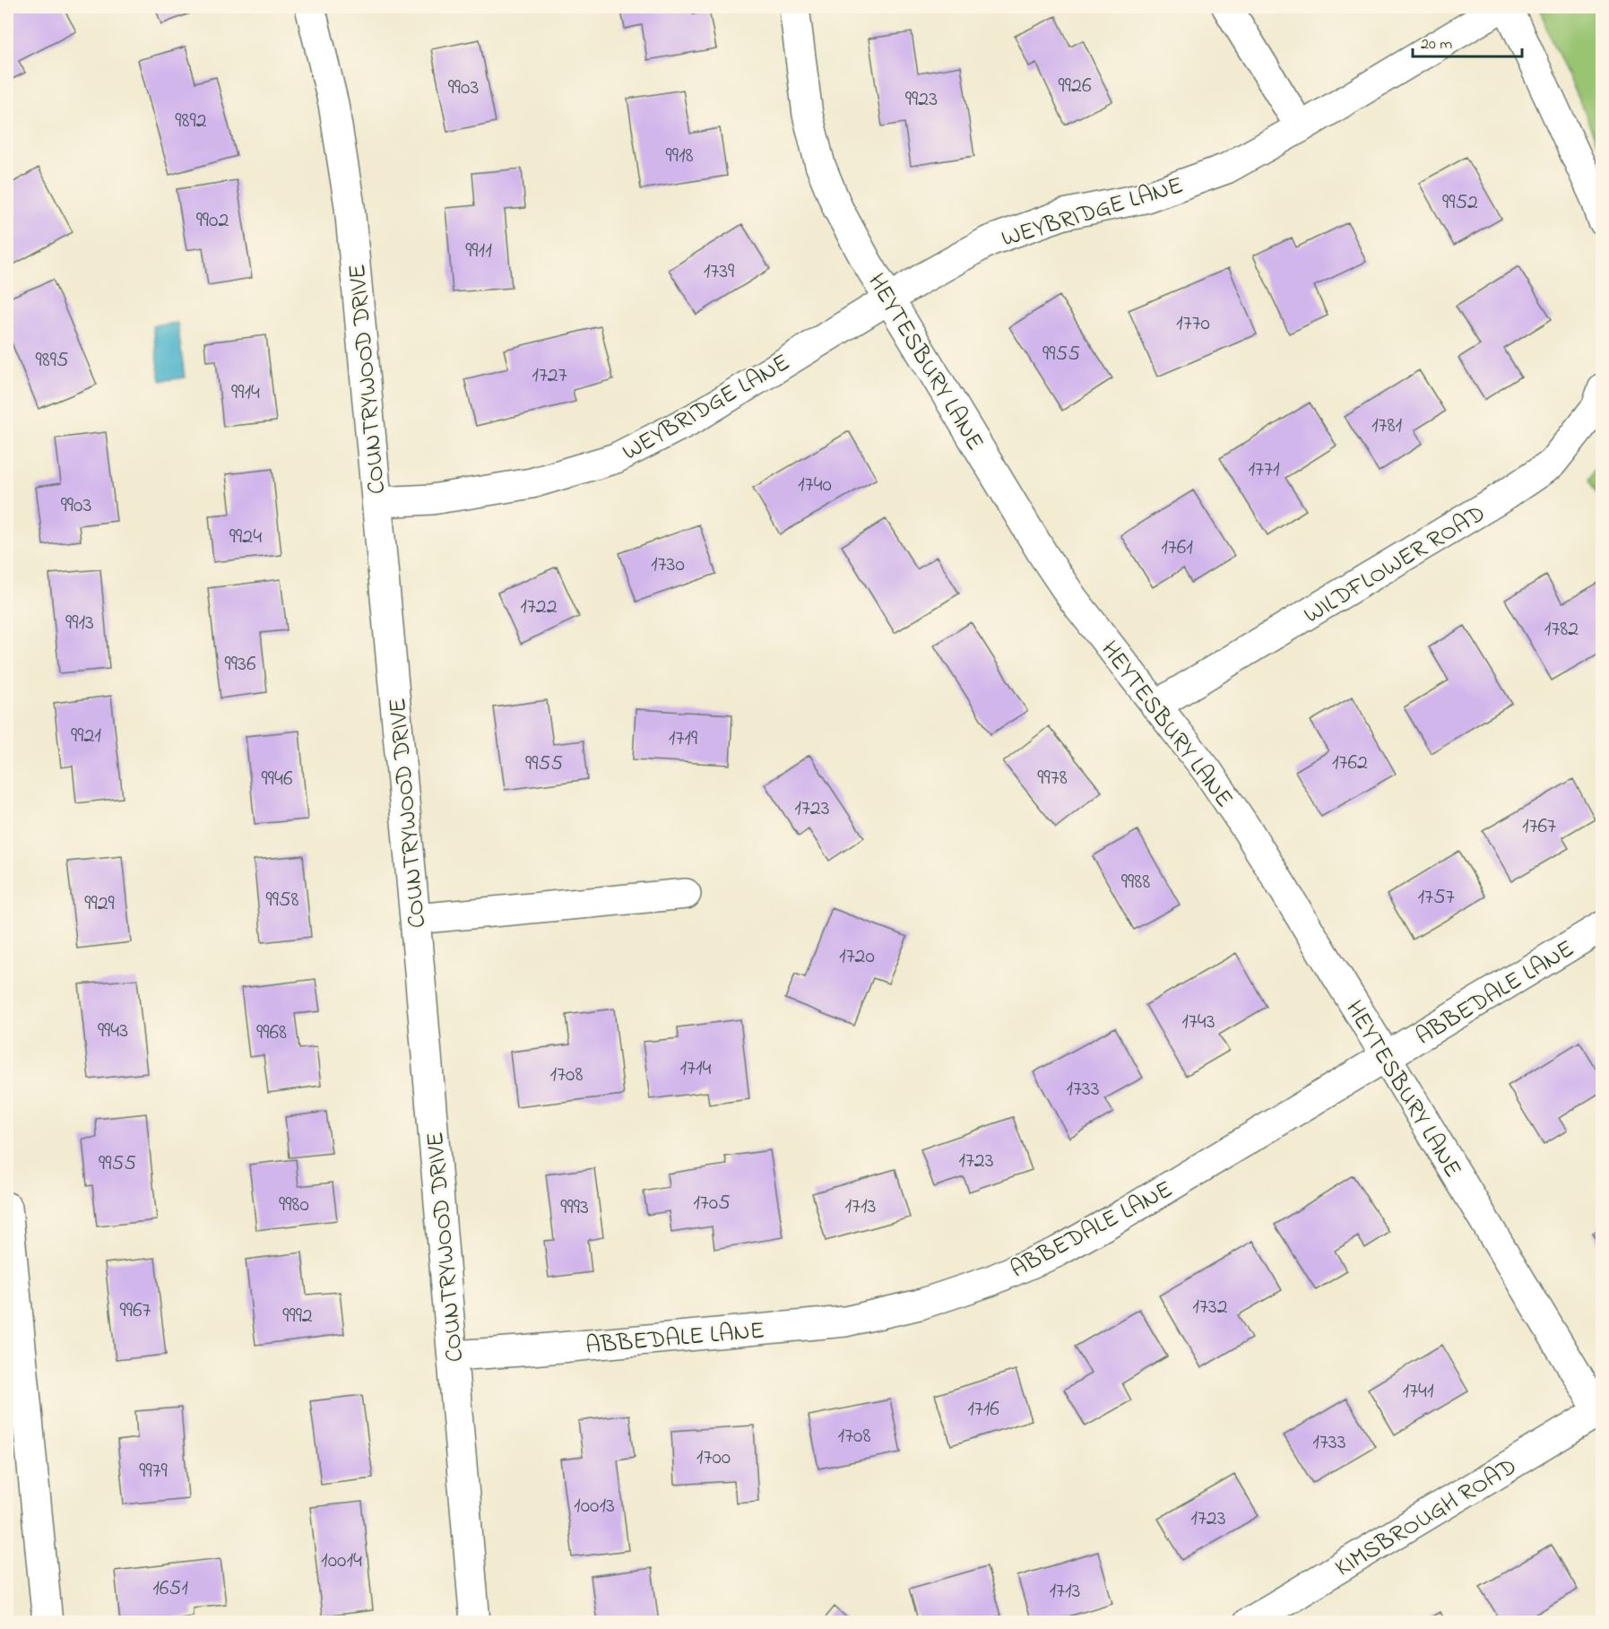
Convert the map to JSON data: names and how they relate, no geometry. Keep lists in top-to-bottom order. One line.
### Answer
{"streets":{"street":["WEYBRIDGE LANE","HEYTESBURY LANE","COUNTRYWOOD DRIVE","WILDFLOWER ROAD","ABBEDALE LANE","KIMSBROUGH ROAD"]},"crossings":[["WEYBRIDGE LANE","HEYTESBURY LANE"],["WEYBRIDGE LANE","COUNTRYWOOD DRIVE"],["HEYTESBURY LANE","WILDFLOWER ROAD"],["HEYTESBURY LANE","ABBEDALE LANE"],["HEYTESBURY LANE","KIMSBROUGH ROAD"],["COUNTRYWOOD DRIVE","ABBEDALE LANE"]],"house_numbers":["9926","9903","9923","9892","9918","9952","9902","9911","1739","1770","9955","9895","1727","9914","1781","1771","1740","9903","9924","1761","1730","1722","9913","1782","9936","9921","1719","1762","9955","9978","9946","1723","1767","9988","1757","9958","9929","1720","1743","9943","9968","1714","1708","1733","1723","9955","1705","9980","1713","9993","1732","9967","9992","1741","1716","1708","1733","1700","9979","10013","1723","10014","1651","1713"],"scale_bar":"20 m"}
